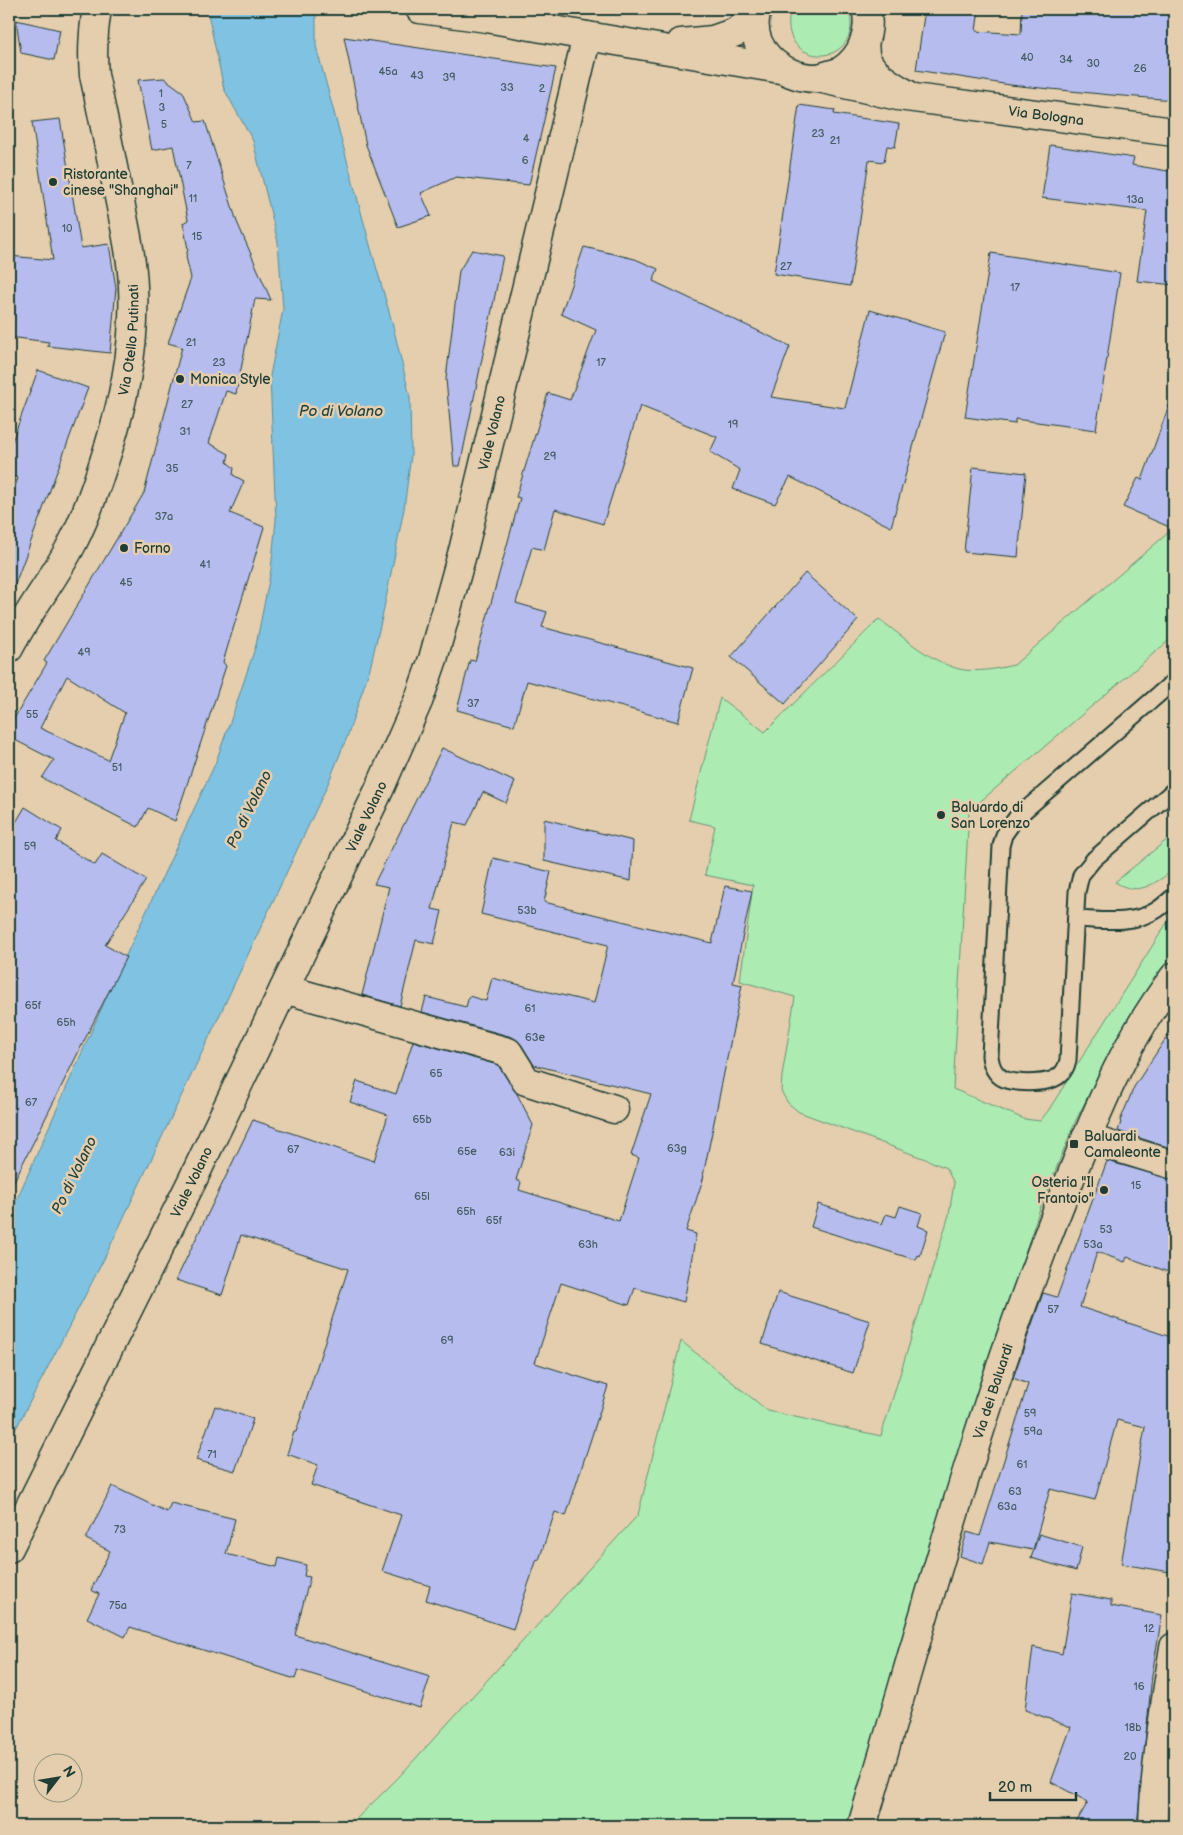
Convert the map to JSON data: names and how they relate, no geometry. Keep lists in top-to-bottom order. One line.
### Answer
{"streets":{"street":["Via Bologna","Via Otello Putinati","Viale Volano","Via dei Baluardi"]},"crossings":[["Via Bologna","Viale Volano"]],"water":["Po di Volano"],"places":{"other":["Ristorante cinese \"Shanghai\"","Monica Style","Forno","Baluardo di San Lorenzo","Osteria \"Il Frantoio\""],"transit":["Baluardi Camaleonte"]},"house_numbers":["40","34","30","26","45a","43","39","33","2","1","3","5","23","4","21","6","7","11","13a","10","15","27","17","21","23","17","27","19","31","29","35","37a","41","45","49","37","55","51","59","53b","65f","61","65h","63e","65","67","65b","63g","67","65e","63i","15","65l","65h","65f","53","63h","53a","57","69","59","59a","71","61","63","63a","73","75a","12","16","18b","20"],"scale_bar":"20 m","north":"top right"}
